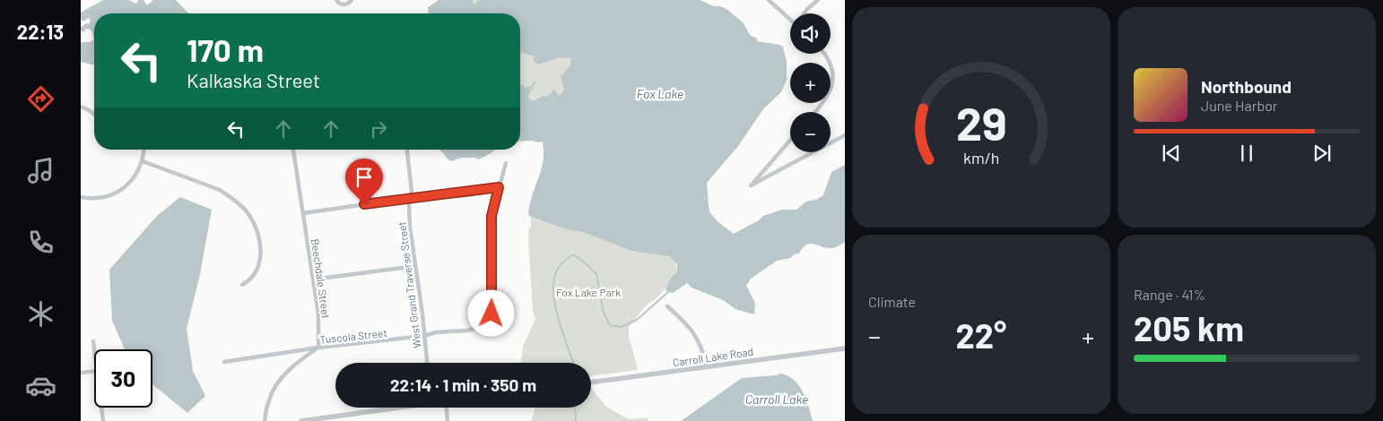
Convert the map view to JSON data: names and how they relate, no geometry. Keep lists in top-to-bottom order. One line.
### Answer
{"streets":{"street":["Beechdale Street","West Grand Traverse Street","Tuscola Street","Carroll Lake Road"]},"crossings":[["Beechdale Street","Tuscola Street"],["West Grand Traverse Street","Tuscola Street"]],"water":["Fox Lake","Carroll Lake"],"parks":["Fox Lake Park"],"page":{"tabs":"22:13","map_buttons":["+","−"],"turn":["170 m","Kalkaska Street"],"song":["Northbound","June Harbor"],"tile":["Climate",["Range · 41%","205 km"]],"heat":["−","22°","+"],"limit":"30","trip":"22:14 · 1 min · 350 m","gauge":["29","km/h"]}}
